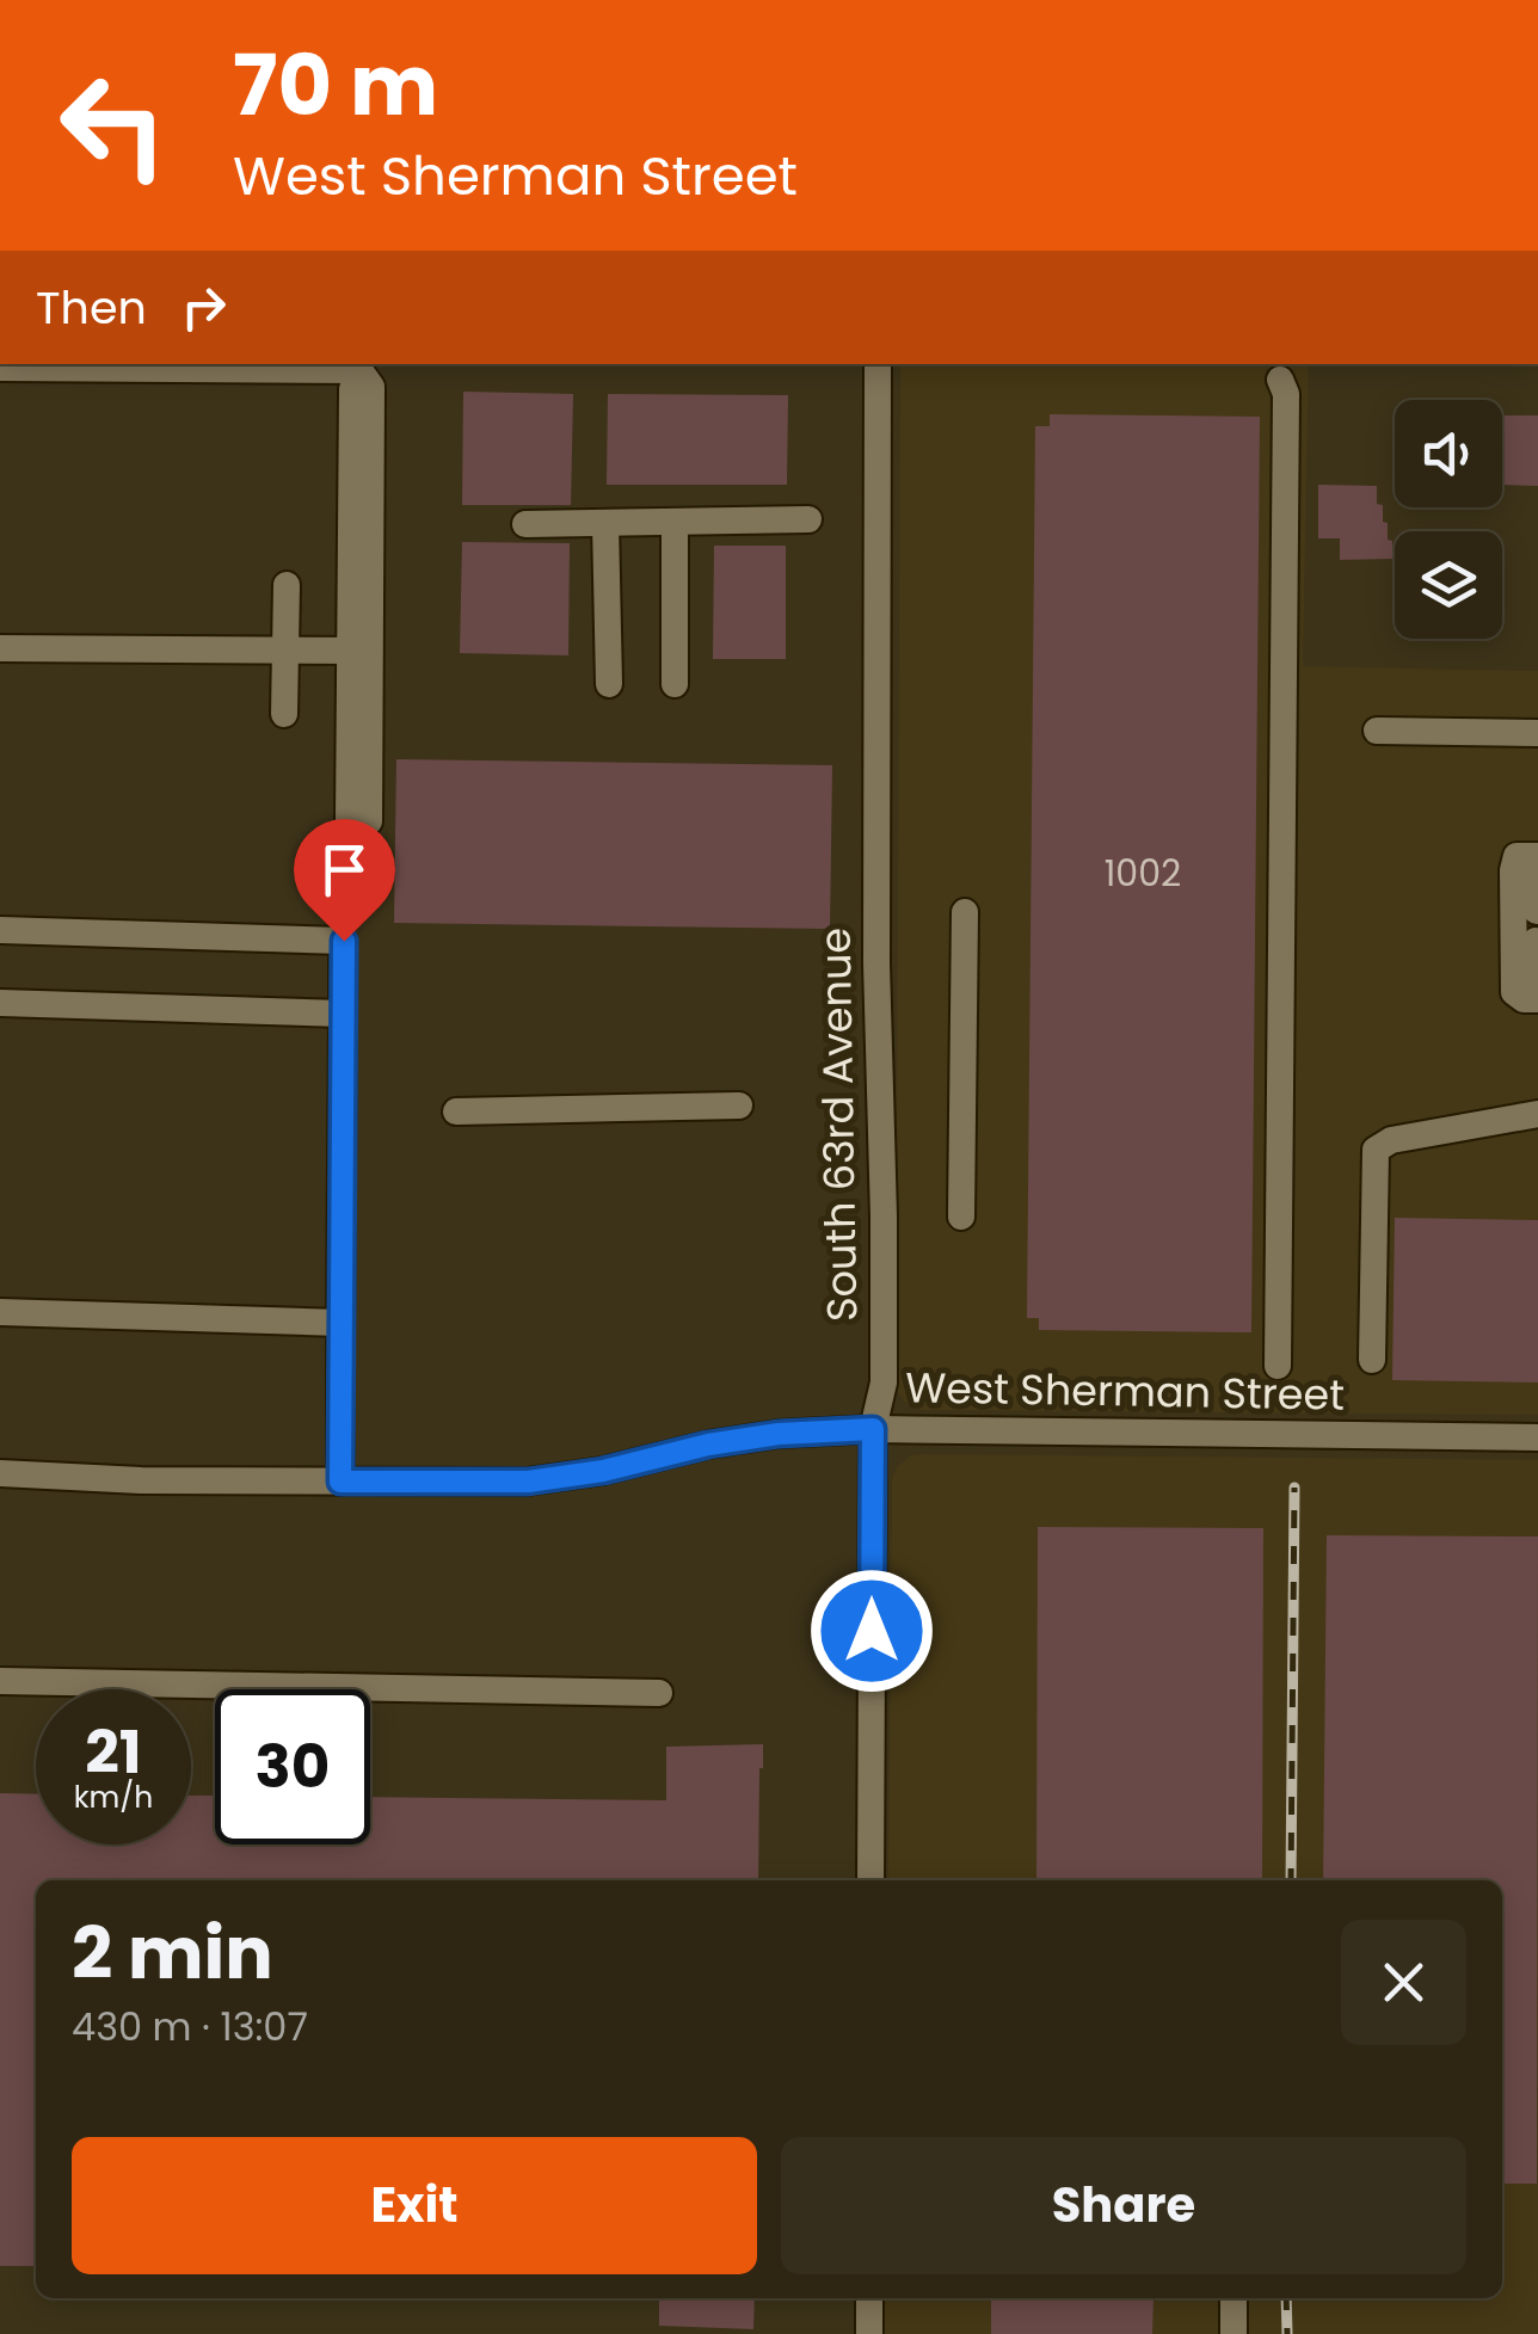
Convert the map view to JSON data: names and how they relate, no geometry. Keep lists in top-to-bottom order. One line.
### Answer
{"streets":{"street":["South 63rd Avenue","West Sherman Street"]},"crossings":[["South 63rd Avenue","West Sherman Street"]],"house_numbers":["1002"],"page":{"turn":["70 m","West Sherman Street"],"then":"Then","speed":"21 km/h","limit":"30","heading":["2 min","430 m · 13:07"],"buttons":["Exit","Share"]}}
